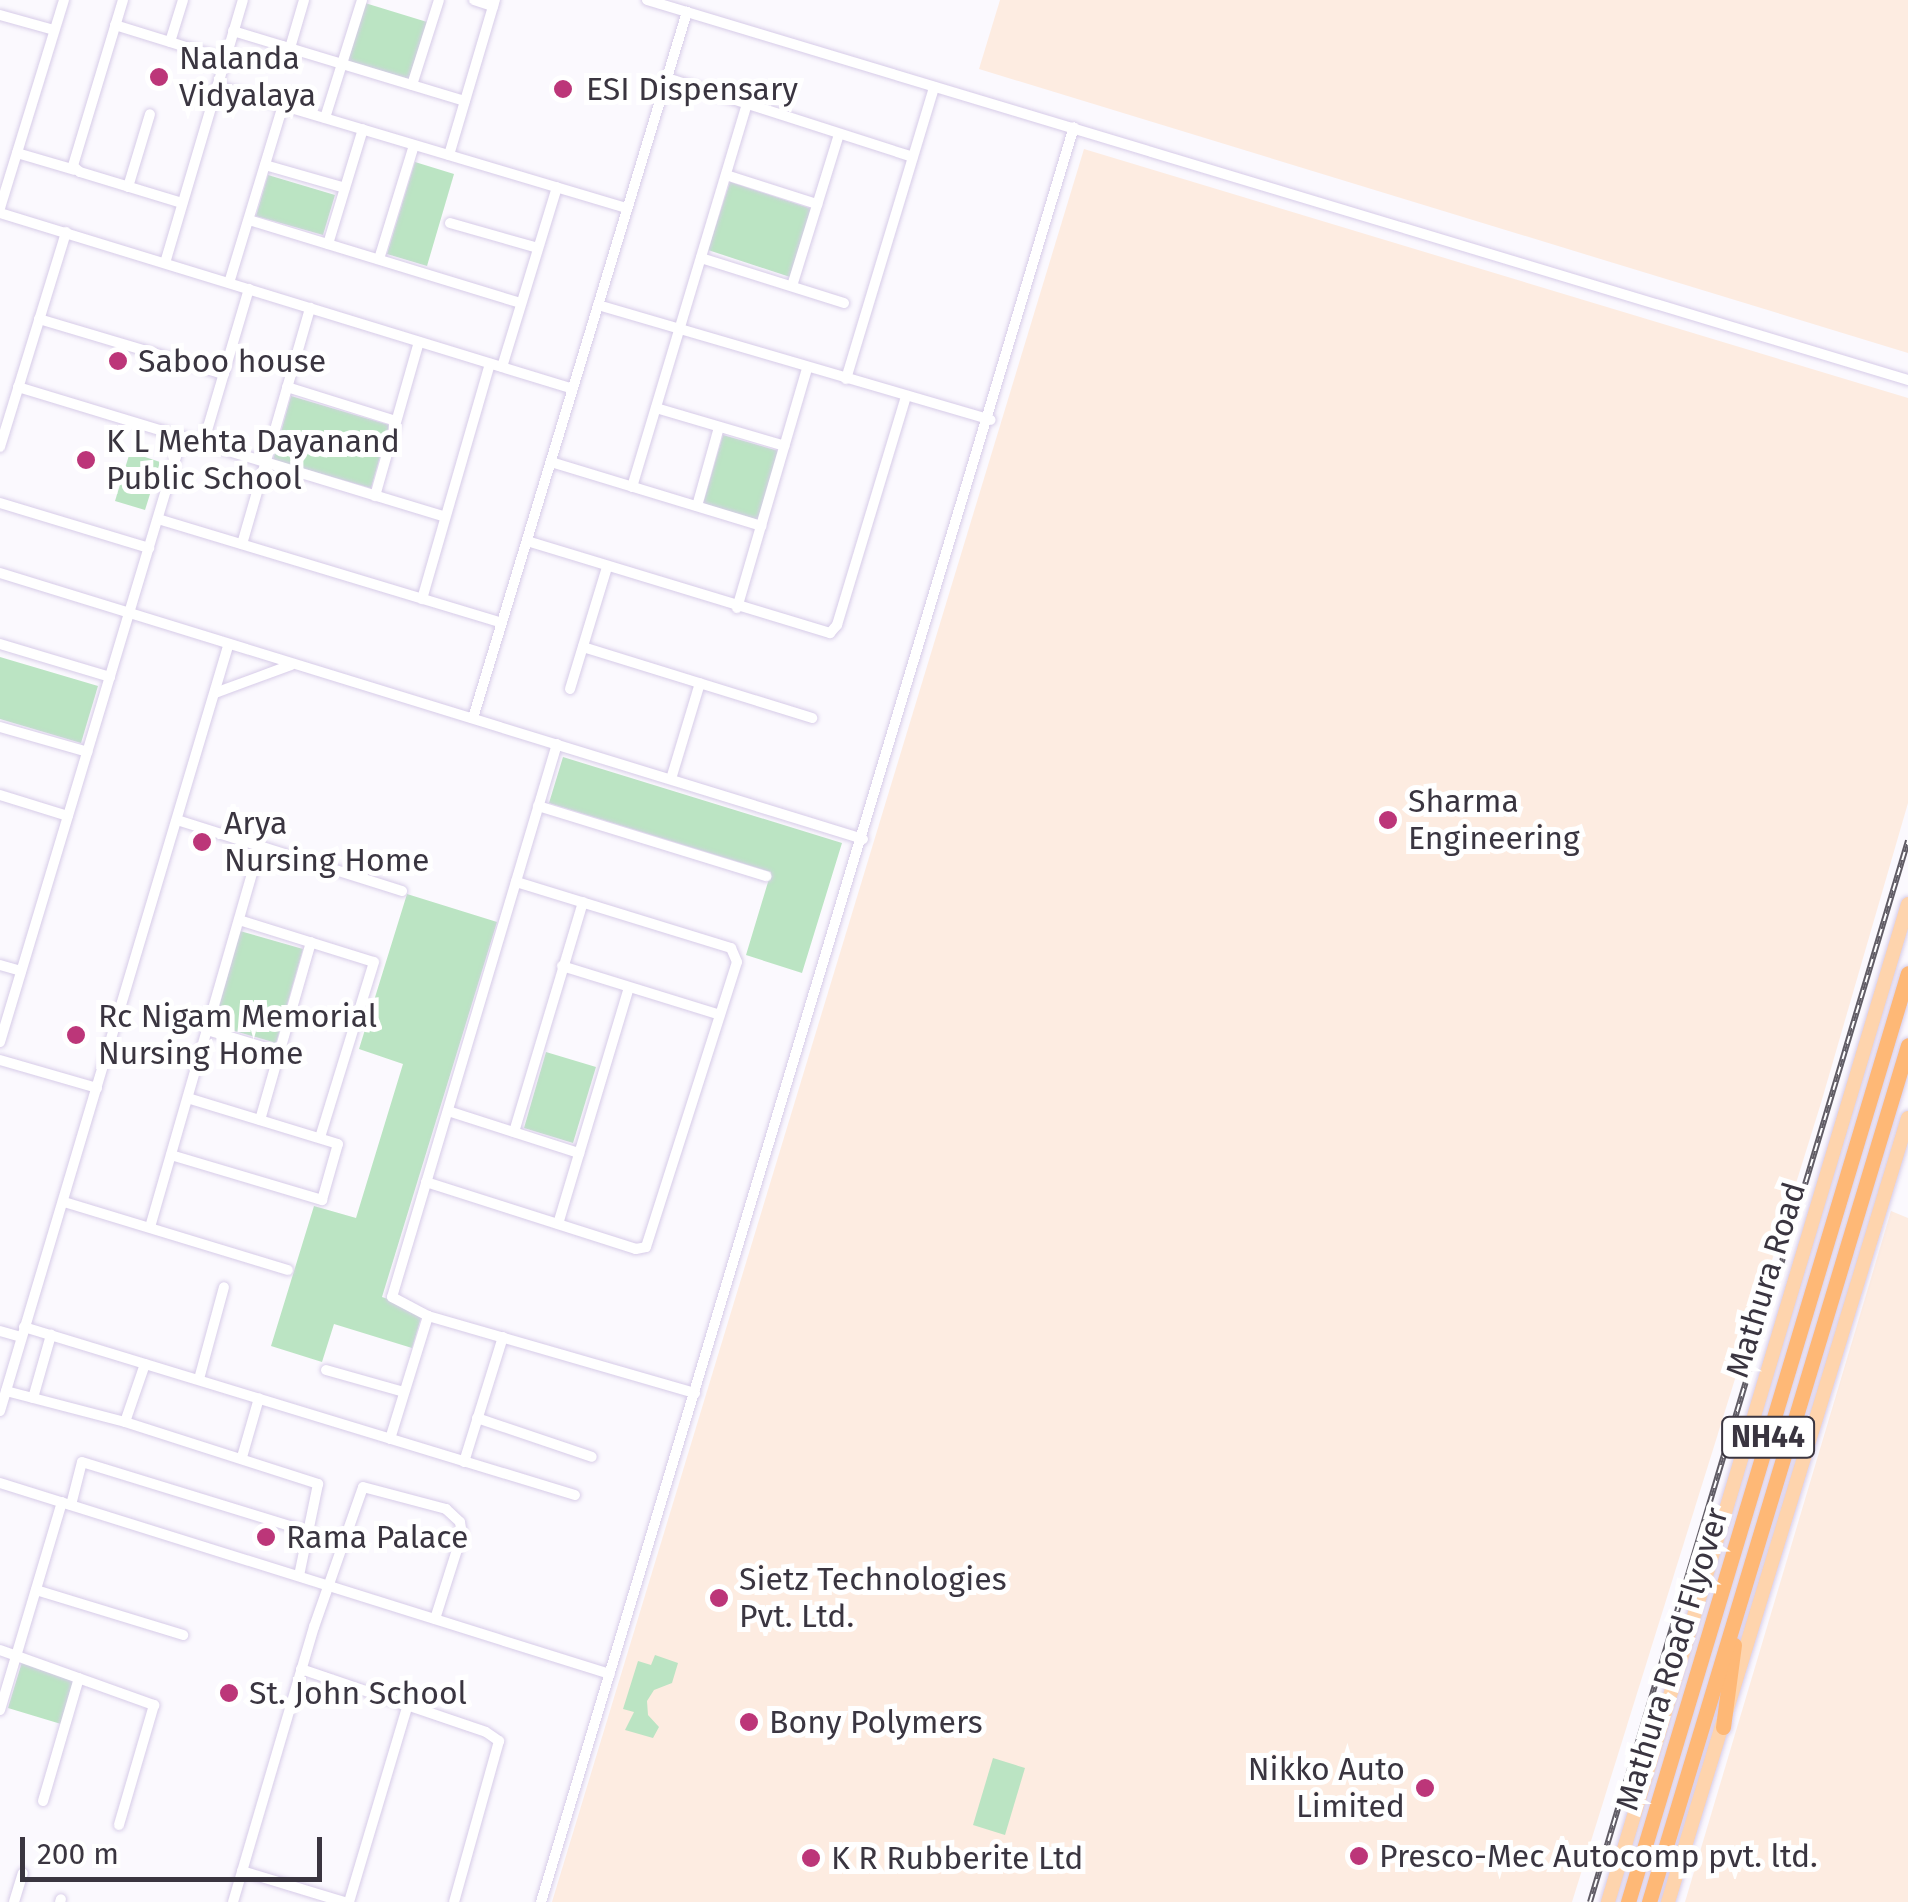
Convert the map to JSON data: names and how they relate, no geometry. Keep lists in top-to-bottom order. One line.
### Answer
{"streets":{"highway":["Mathura Road","NH44","Mathura Road Flyover"]},"crossings":[["Mathura Road","Mathura Road Flyover"]],"places":["Nalanda Vidyalaya","ESI Dispensary","Saboo house","K L Mehta Dayanand Public School","Sharma Engineering","Arya Nursing Home","Rc Nigam Memorial Nursing Home","Rama Palace","Sietz Technologies Pvt. Ltd.","St. John School","Bony Polymers","Nikko Auto Limited","Presco-Mec Autocomp pvt. ltd.","K R Rubberite Ltd"],"scale_bar":"200 m"}
